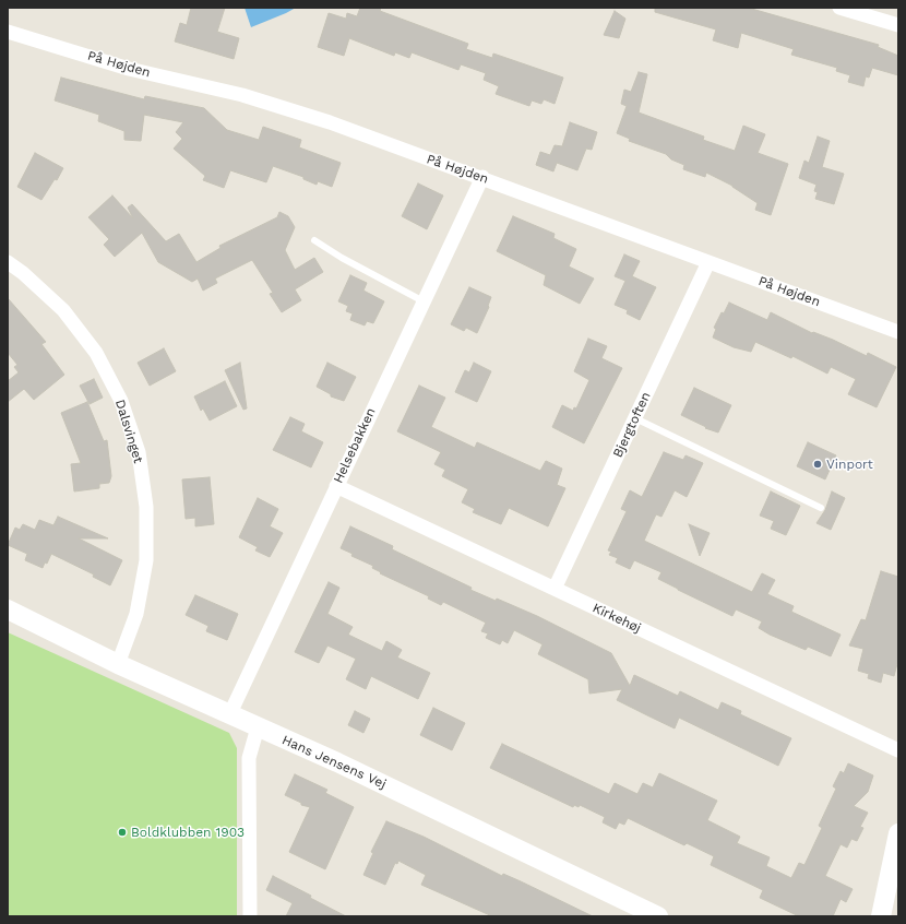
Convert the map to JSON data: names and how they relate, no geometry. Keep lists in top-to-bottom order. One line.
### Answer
{"streets":{"street":["På Højden","Bjergtoften","Dalsvinget","Helsebakken","Kirkehøj","Hans Jensens Vej"]},"crossings":[["På Højden","Bjergtoften"],["På Højden","Helsebakken"],["Bjergtoften","Kirkehøj"],["Dalsvinget","Hans Jensens Vej"],["Helsebakken","Kirkehøj"],["Helsebakken","Hans Jensens Vej"]],"places":["Vinport","Boldklubben 1903"]}
